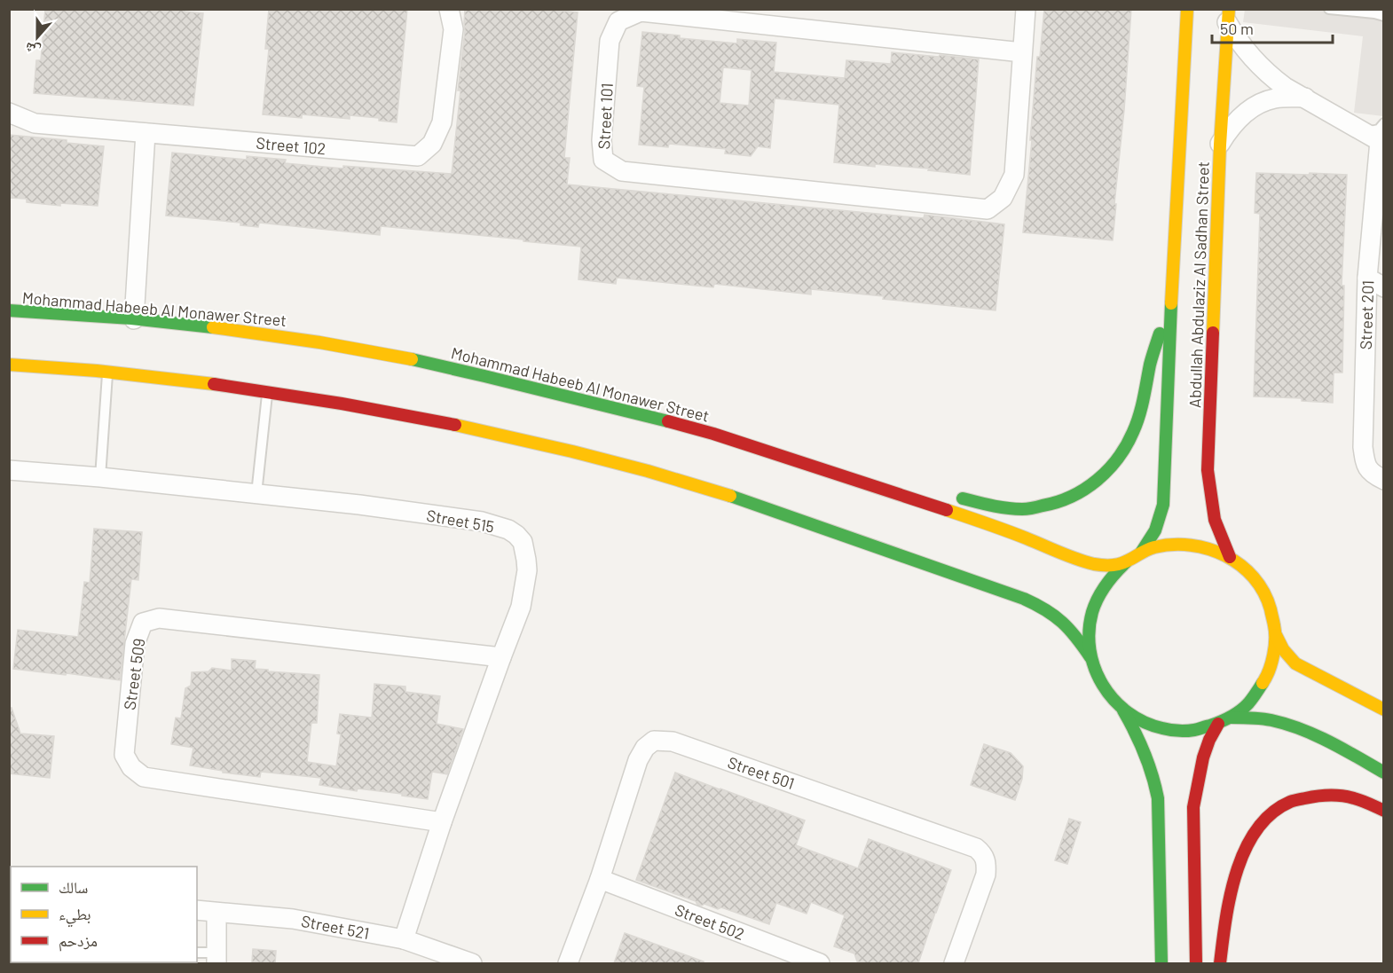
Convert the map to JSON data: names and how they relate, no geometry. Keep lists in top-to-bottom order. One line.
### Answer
{"streets":{"main road":["Abdullah Abdulaziz Al Sadhan Street","Mohammad Habeeb Al Monawer Street"],"street":["Street 101","Street 102","Street 201","Street 515","Street 509","Street 501","Street 502","Street 521"]},"crossings":[["Abdullah Abdulaziz Al Sadhan Street","Mohammad Habeeb Al Monawer Street"],["Street 515","Street 509"],["Street 515","Street 521"],["Street 501","Street 502"]],"legend":["سالك","بطيء","مزدحم"],"scale_bar":"50 m","north":"bottom"}
